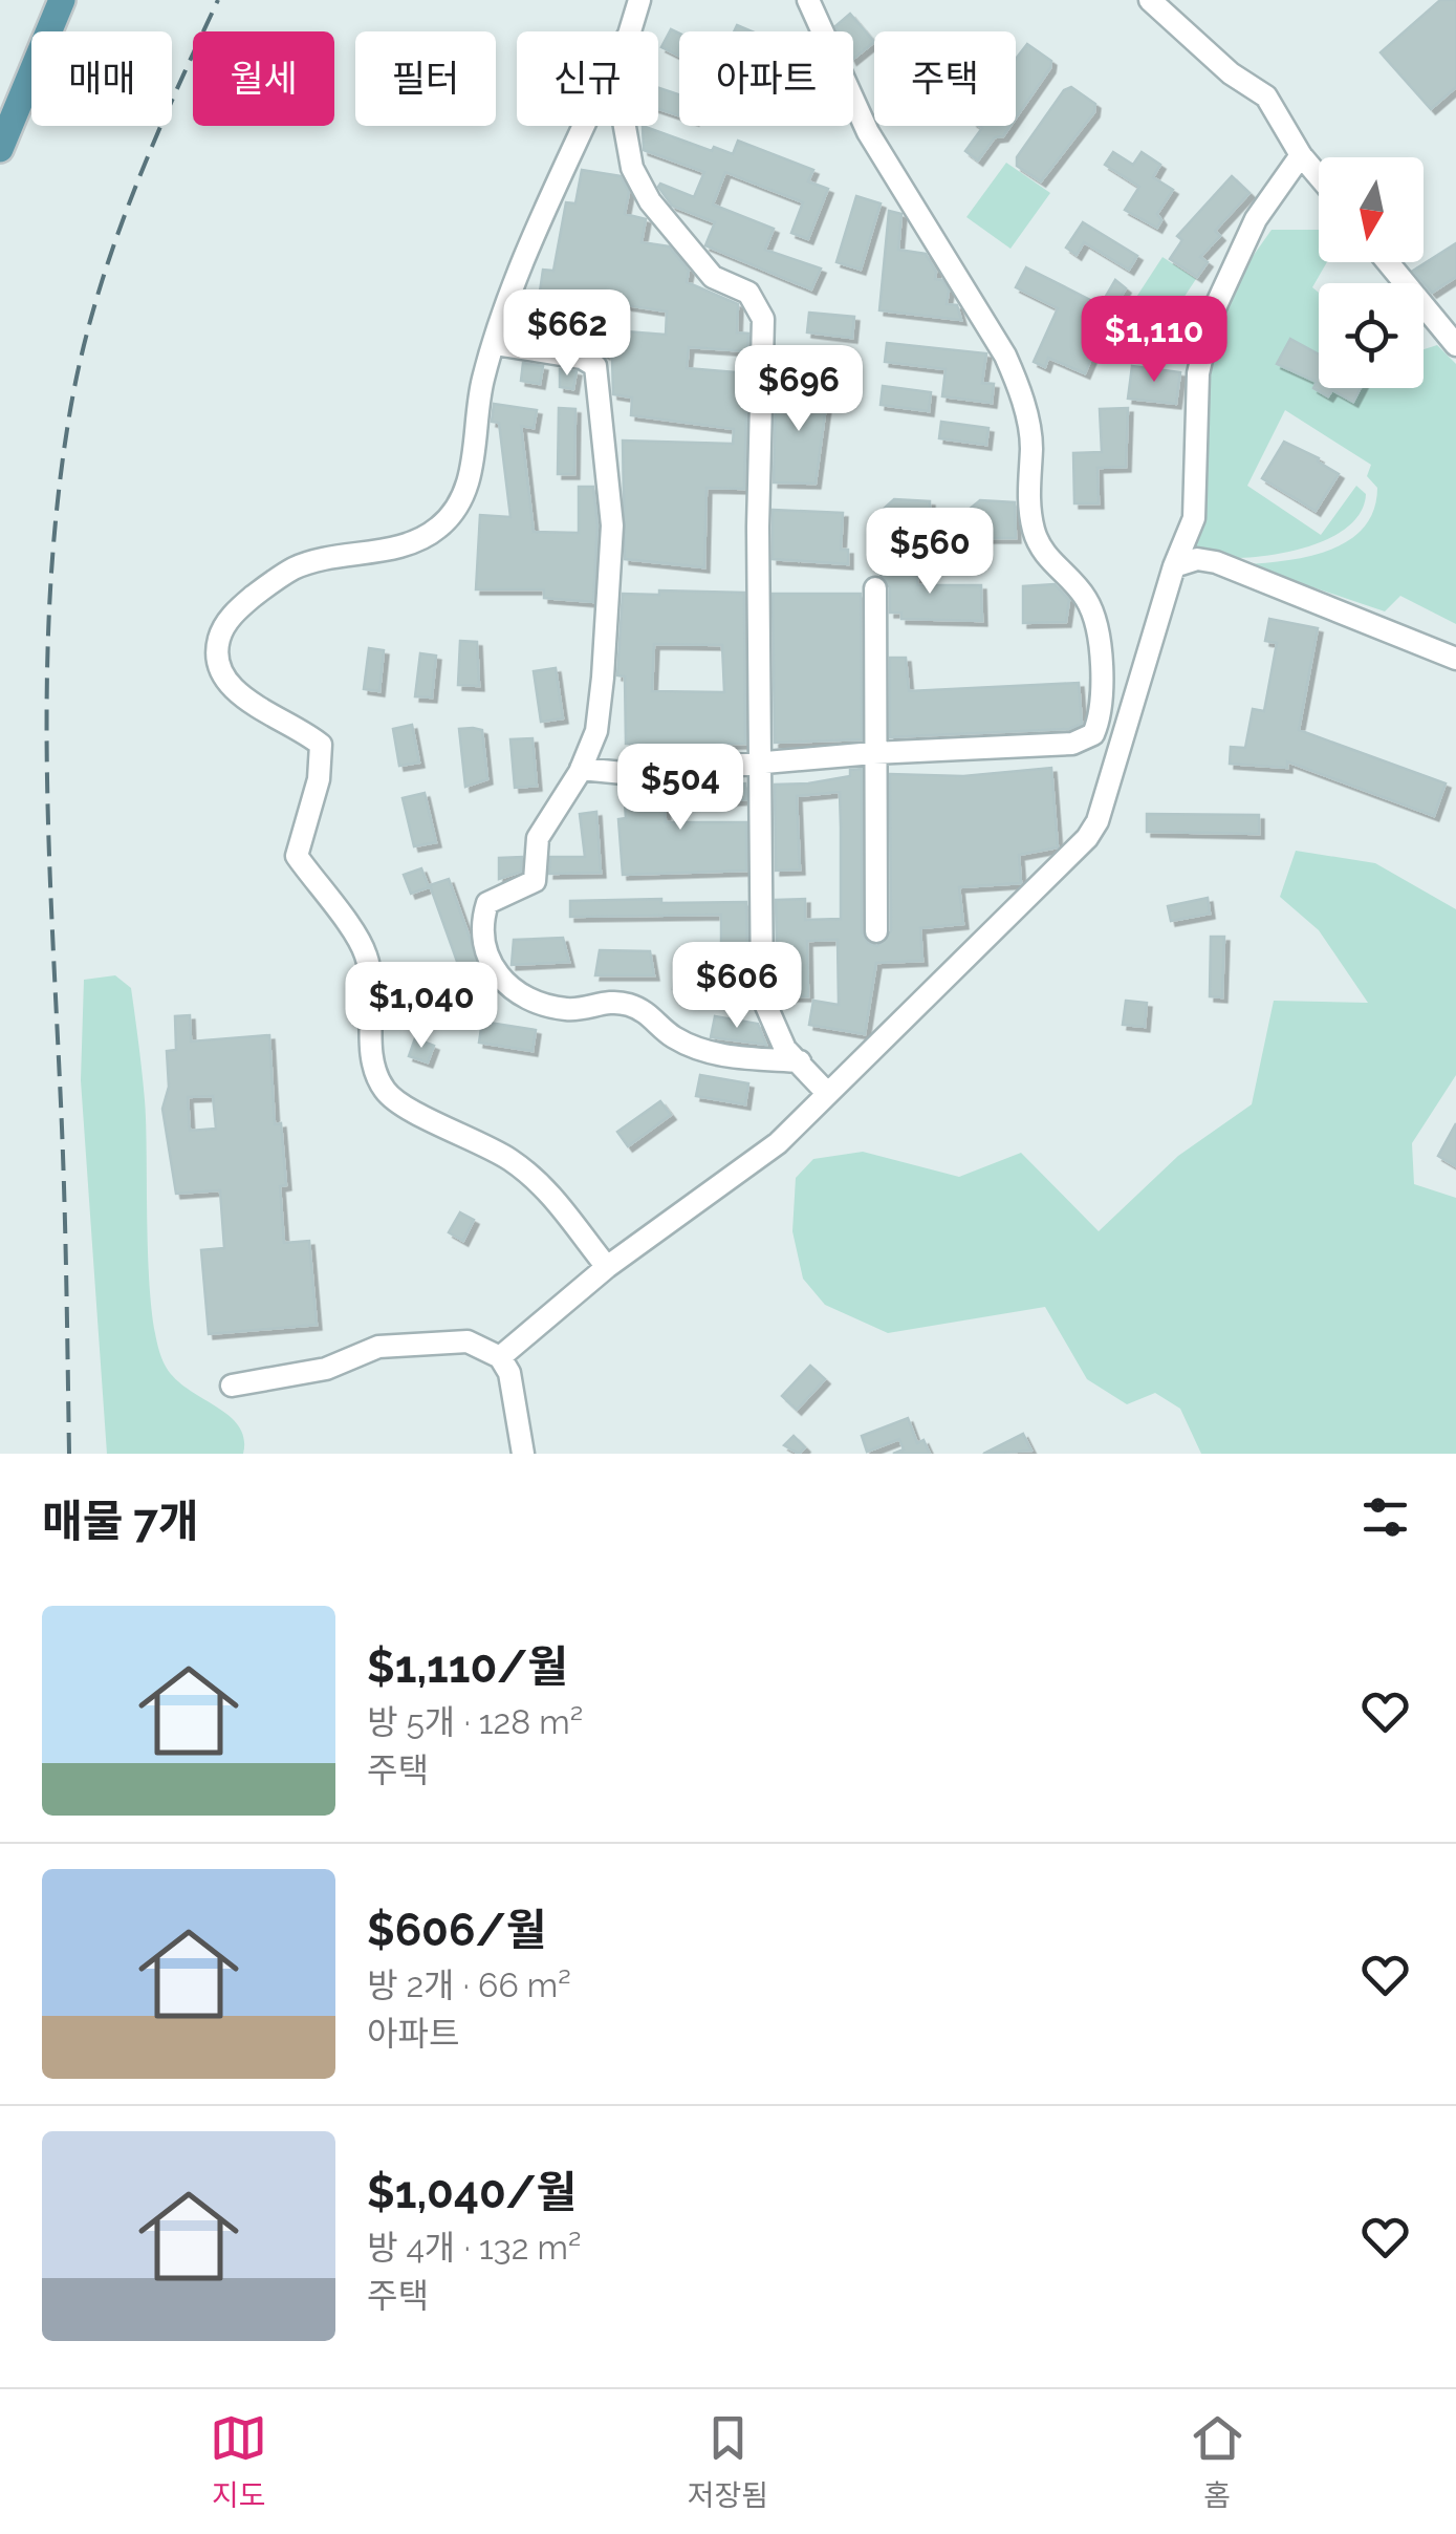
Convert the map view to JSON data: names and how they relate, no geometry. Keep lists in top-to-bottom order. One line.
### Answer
{"north":"bottom","page":{"chip":["매매","월세","필터","신규","아파트","주택"],"price":["$662","$1,110","$696","$560","$504","$606","$1,040"],"heading":"매물 7개","list":[{"name":"$1,110/월","note":"방 5개 · 128 m² · 주택"},{"name":"$606/월","note":"방 2개 · 66 m² · 아파트"},{"name":"$1,040/월","note":"방 4개 · 132 m² · 주택"}],"tabs":["지도","저장됨","홈"]}}
